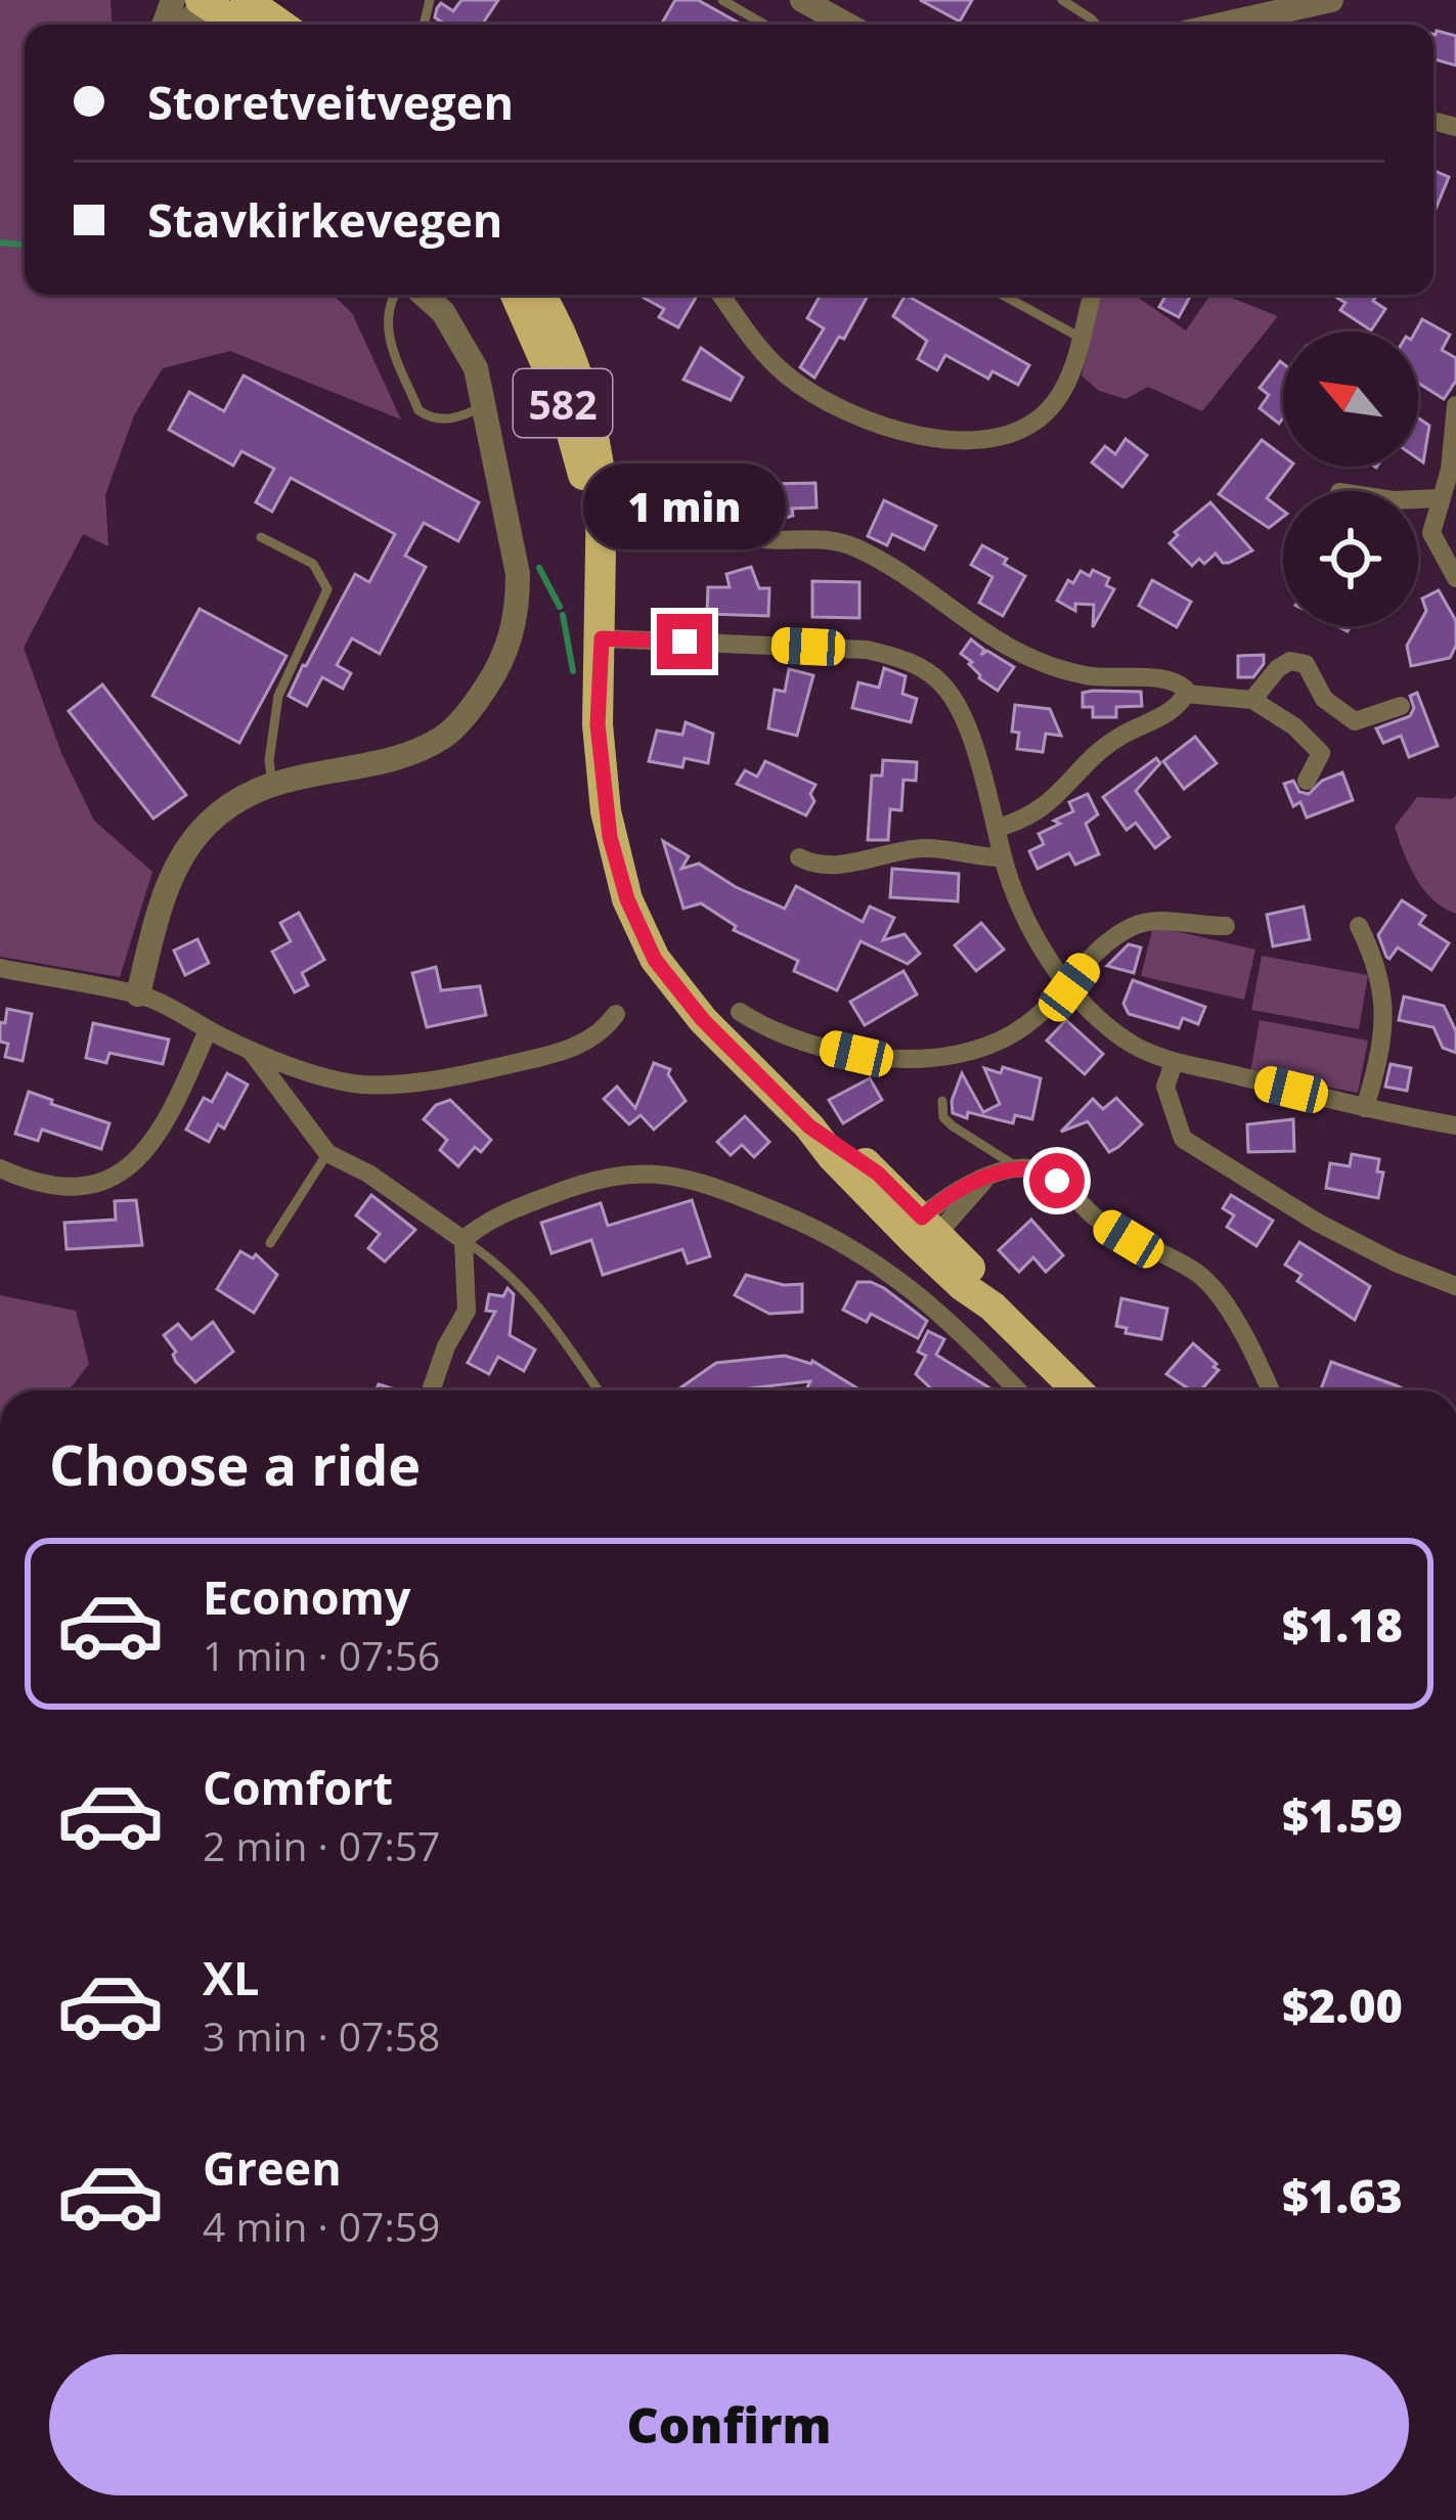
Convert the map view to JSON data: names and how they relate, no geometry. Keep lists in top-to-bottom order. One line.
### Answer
{"streets":{"main road":["582"]},"north":"top left","page":{"banner":["Storetveitvegen","Stavkirkevegen"],"bubble":"1 min","heading":"Choose a ride","list":[{"name":"Economy","note":"1 min · 07:56","value":"$1.18"},{"name":"Comfort","note":"2 min · 07:57","value":"$1.59"},{"name":"XL","note":"3 min · 07:58","value":"$2.00"},{"name":"Green","note":"4 min · 07:59","value":"$1.63"}],"buttons":"Confirm"}}
